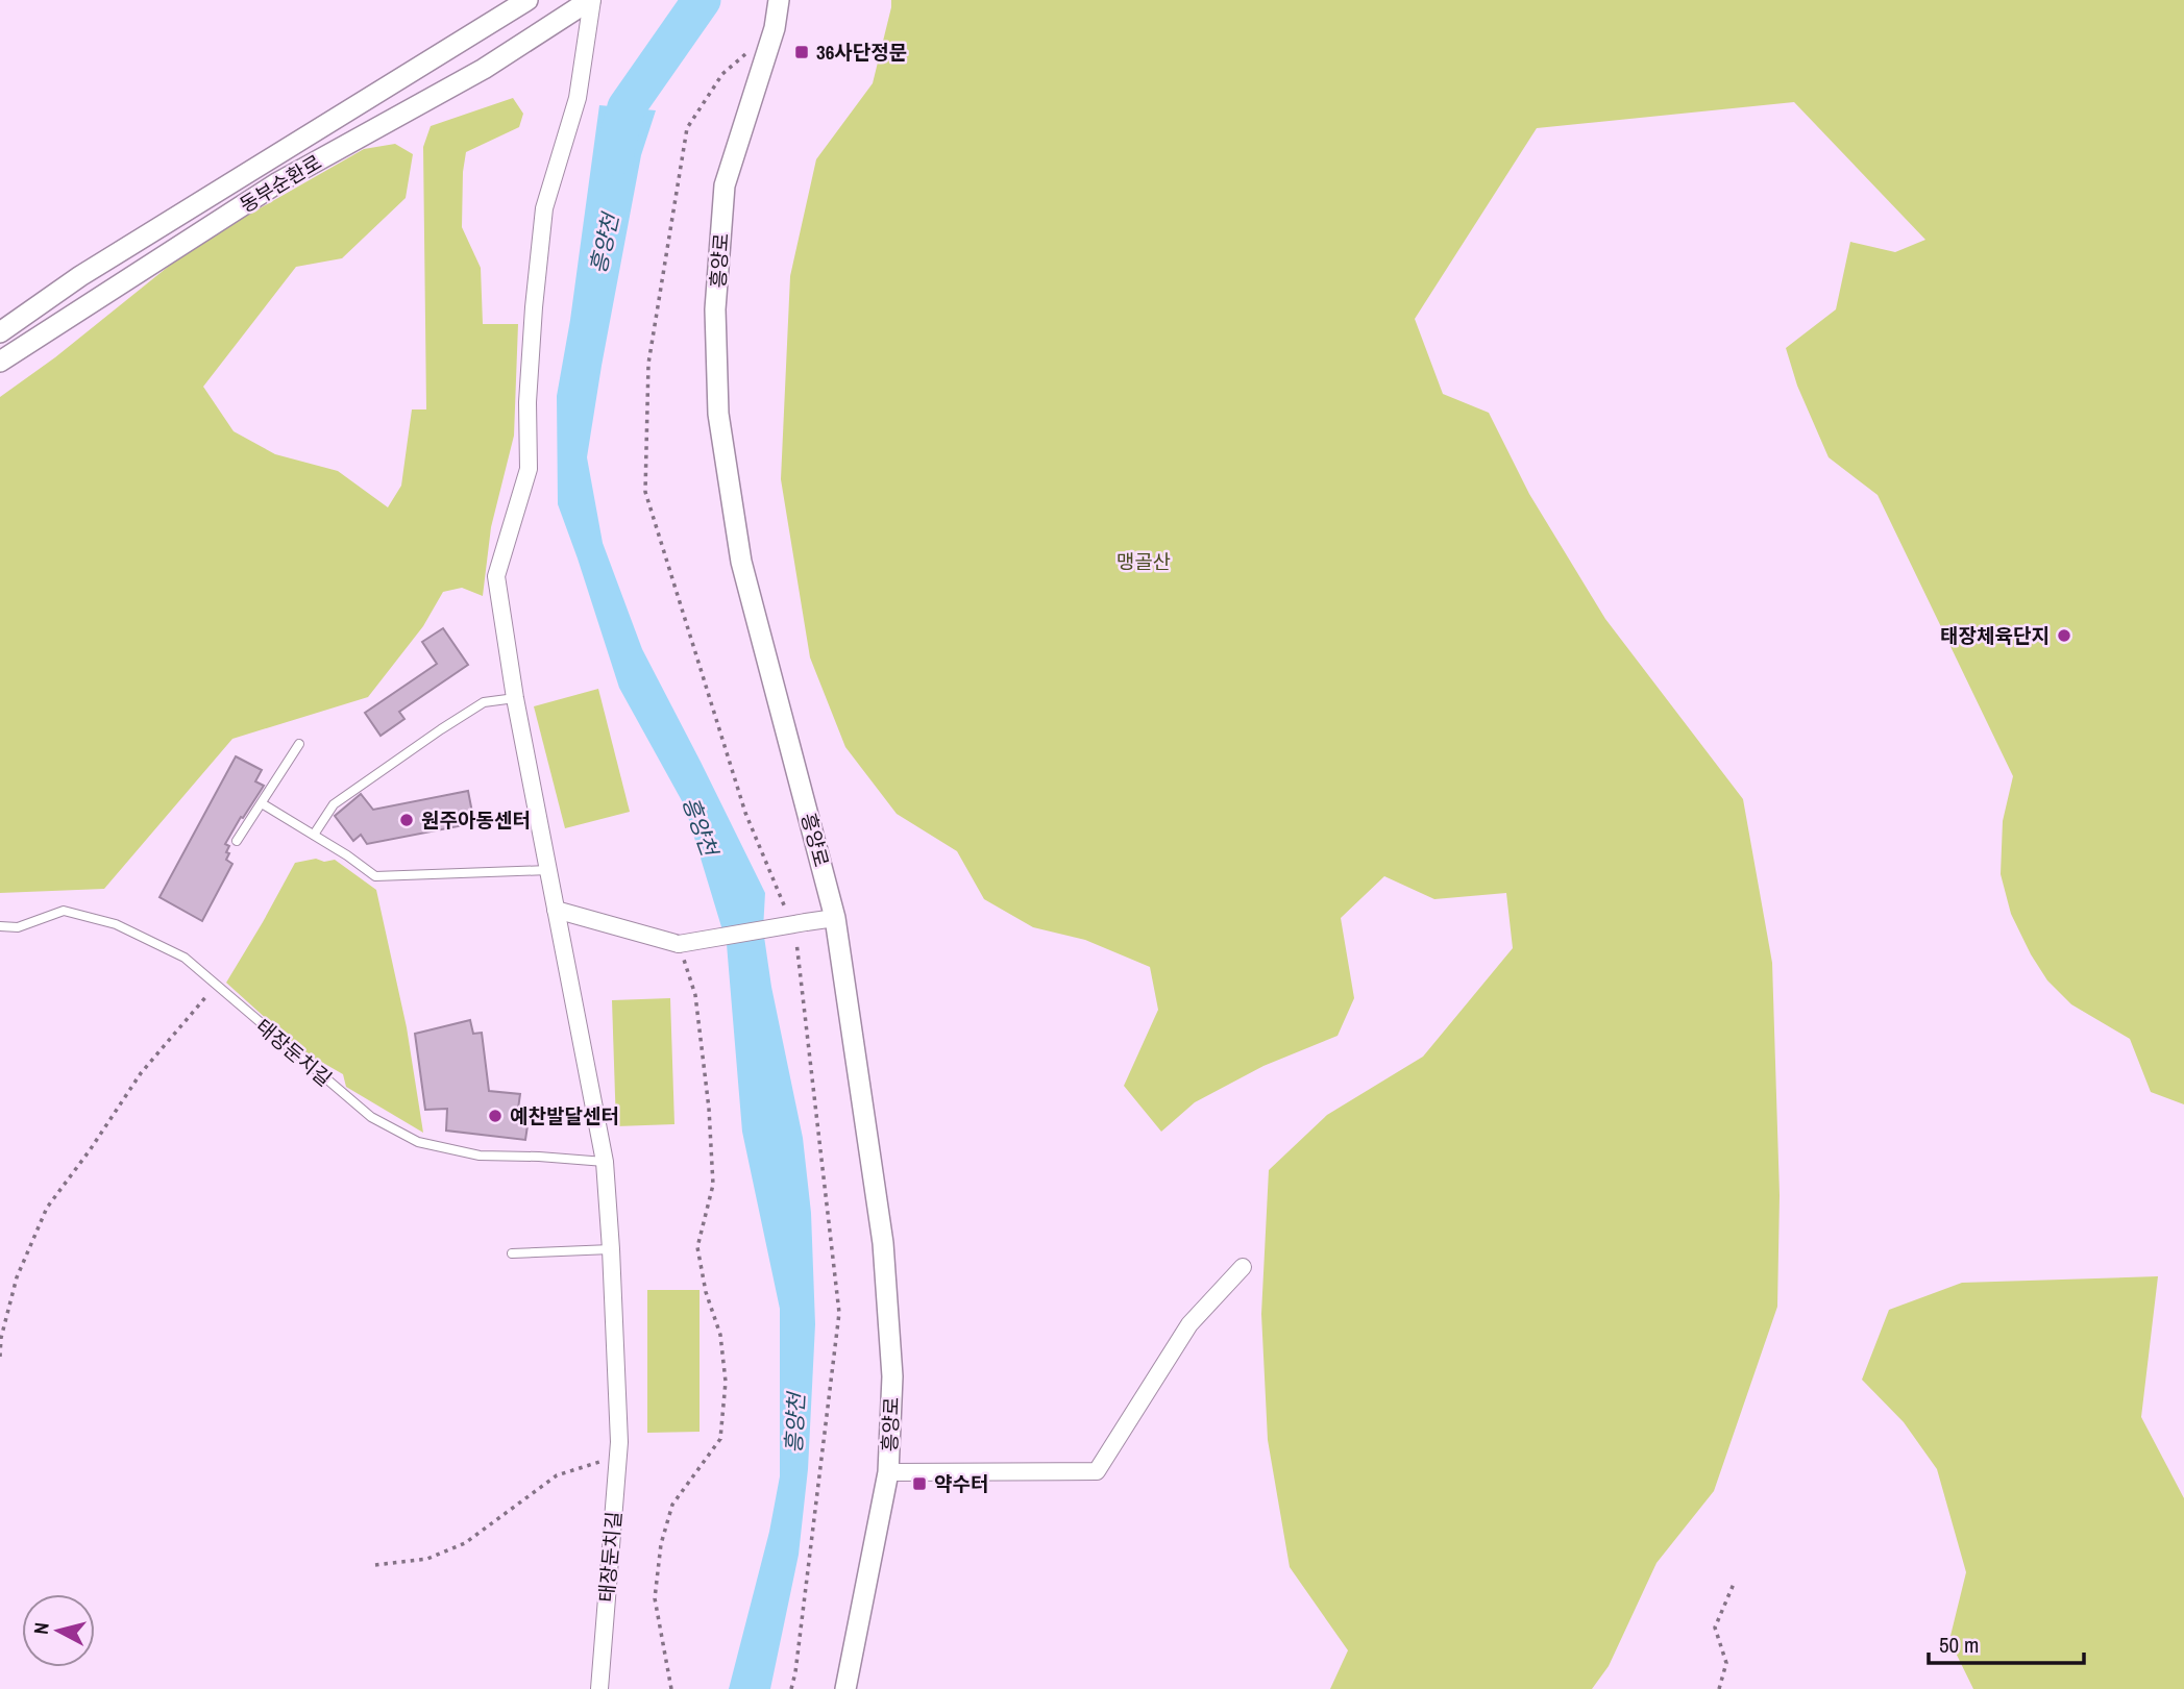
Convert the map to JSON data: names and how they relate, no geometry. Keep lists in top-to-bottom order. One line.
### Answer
{"streets":{"street":["동부순환로","흥양로","태장둔치길"]},"crossings":[["동부순환로","태장둔치길"]],"water":["흥양천"],"parks":["맹골산"],"places":{"transit":["36사단정문","약수터"],"other":["태장체육단지","원주아동센터","예찬발달센터"]},"scale_bar":"50 m","north":"left"}
